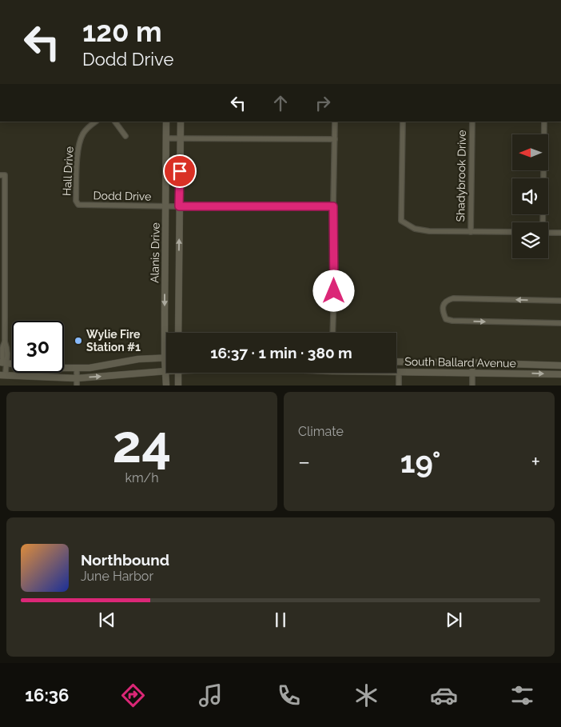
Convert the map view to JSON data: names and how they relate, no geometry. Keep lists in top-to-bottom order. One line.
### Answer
{"streets":{"main road":["Alanis Drive","South Ballard Avenue"],"street":["Hall Drive","Shadybrook Drive","Dodd Drive"]},"crossings":[["Hall Drive","Dodd Drive"],["Dodd Drive","Alanis Drive"],["Alanis Drive","South Ballard Avenue"]],"places":["Wylie Fire Station #1"],"north":"left","page":{"turn":["120 m","Dodd Drive"],"limit":"30","trip":"16:37 · 1 min · 380 m","tile":[["24","km/h"],"Climate"],"heat":["−","19°","+"],"song":["Northbound","June Harbor"],"tabs":"16:36"}}
